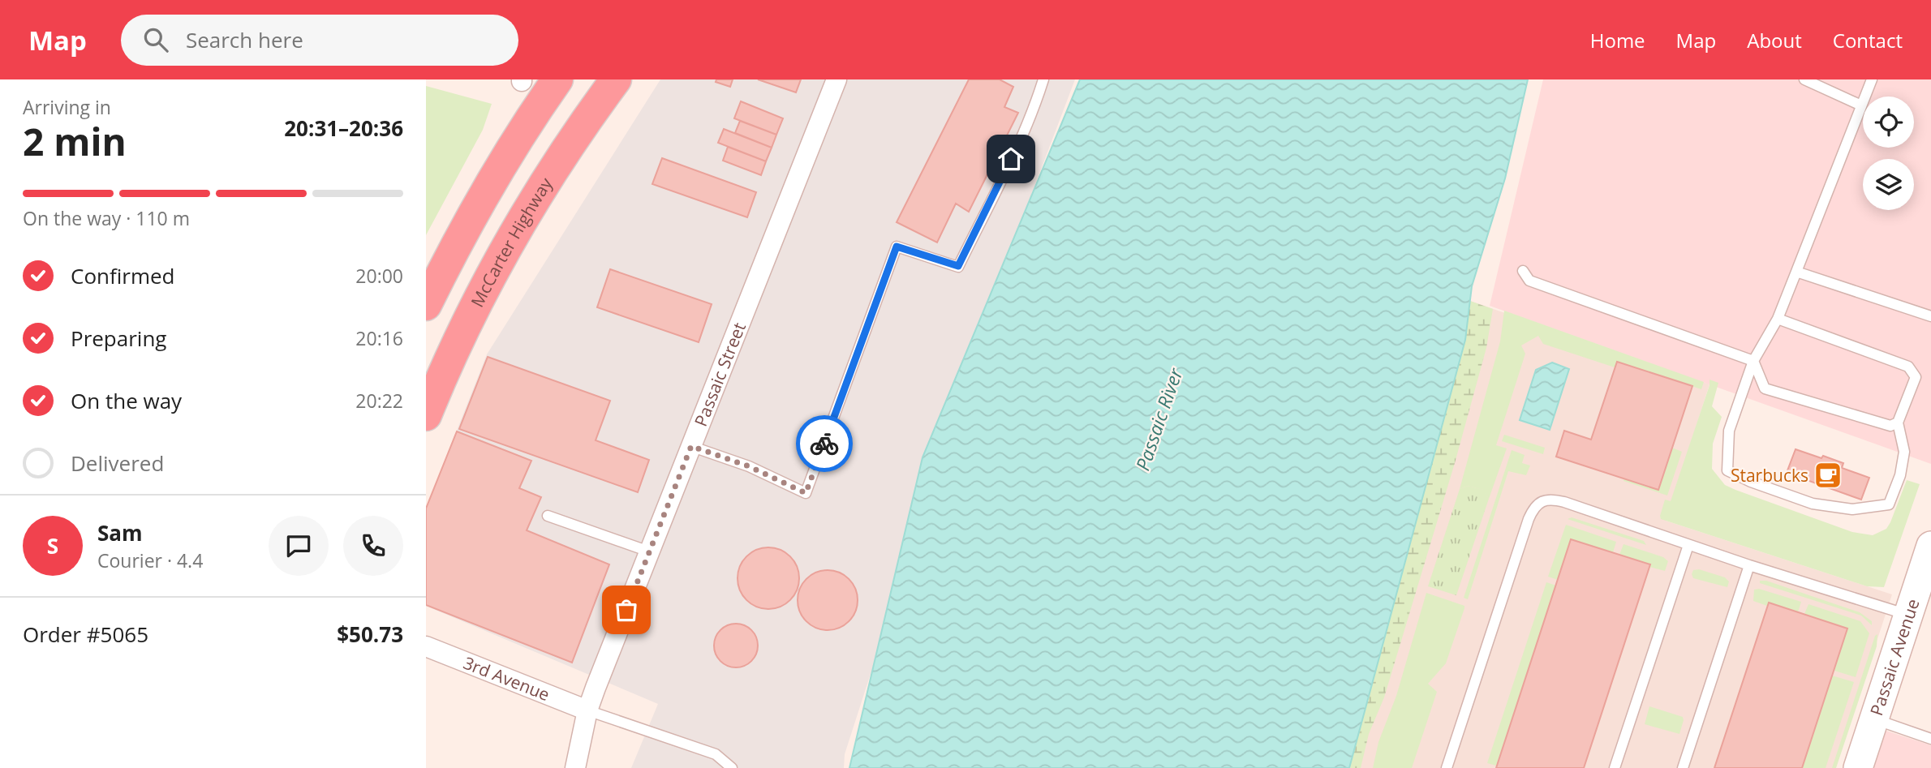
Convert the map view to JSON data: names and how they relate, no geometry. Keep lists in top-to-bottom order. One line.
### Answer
{"streets":{"highway":["McCarter Highway"],"main road":["Passaic Avenue"],"street":["Passaic Street","3rd Avenue"]},"crossings":[["Passaic Street","3rd Avenue"]],"water":["Passaic River"],"places":{"cafe":["Starbucks"]},"page":{"header":"Map","search":"Search here","nav":["Home","Map","About","Contact"],"heading":["2 min","Arriving in","20:31–20:36"],"panel":["Sam","Courier · 4.4","Order #5065","$50.73"],"bar":"On the way · 110 m","list":[["Confirmed","20:00"],["Preparing","20:16"],["On the way","20:22"],"Delivered"],"round":"S"}}
